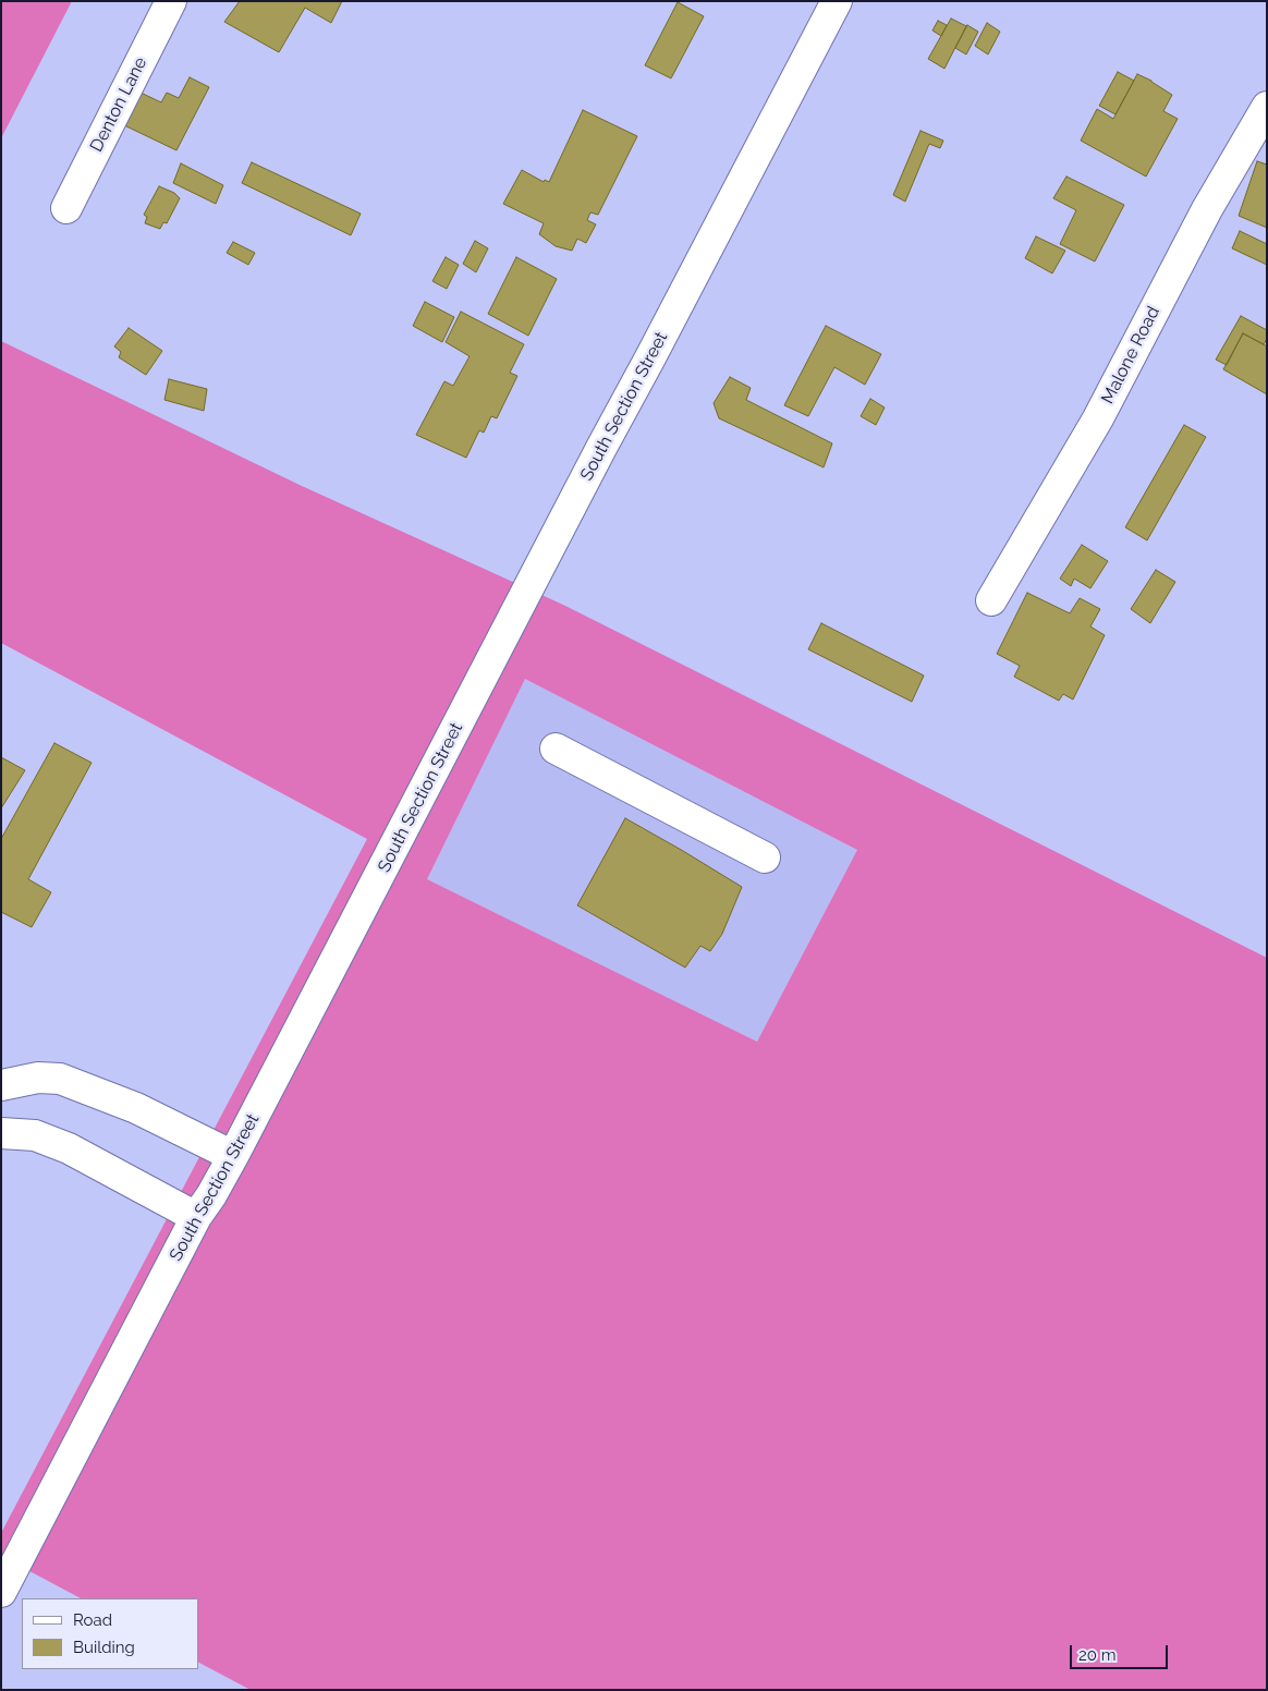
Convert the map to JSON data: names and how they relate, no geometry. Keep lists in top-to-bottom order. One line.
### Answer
{"streets":{"street":["Denton Lane","Malone Road","South Section Street"]},"legend":["Road","Building"],"scale_bar":"20 m"}
